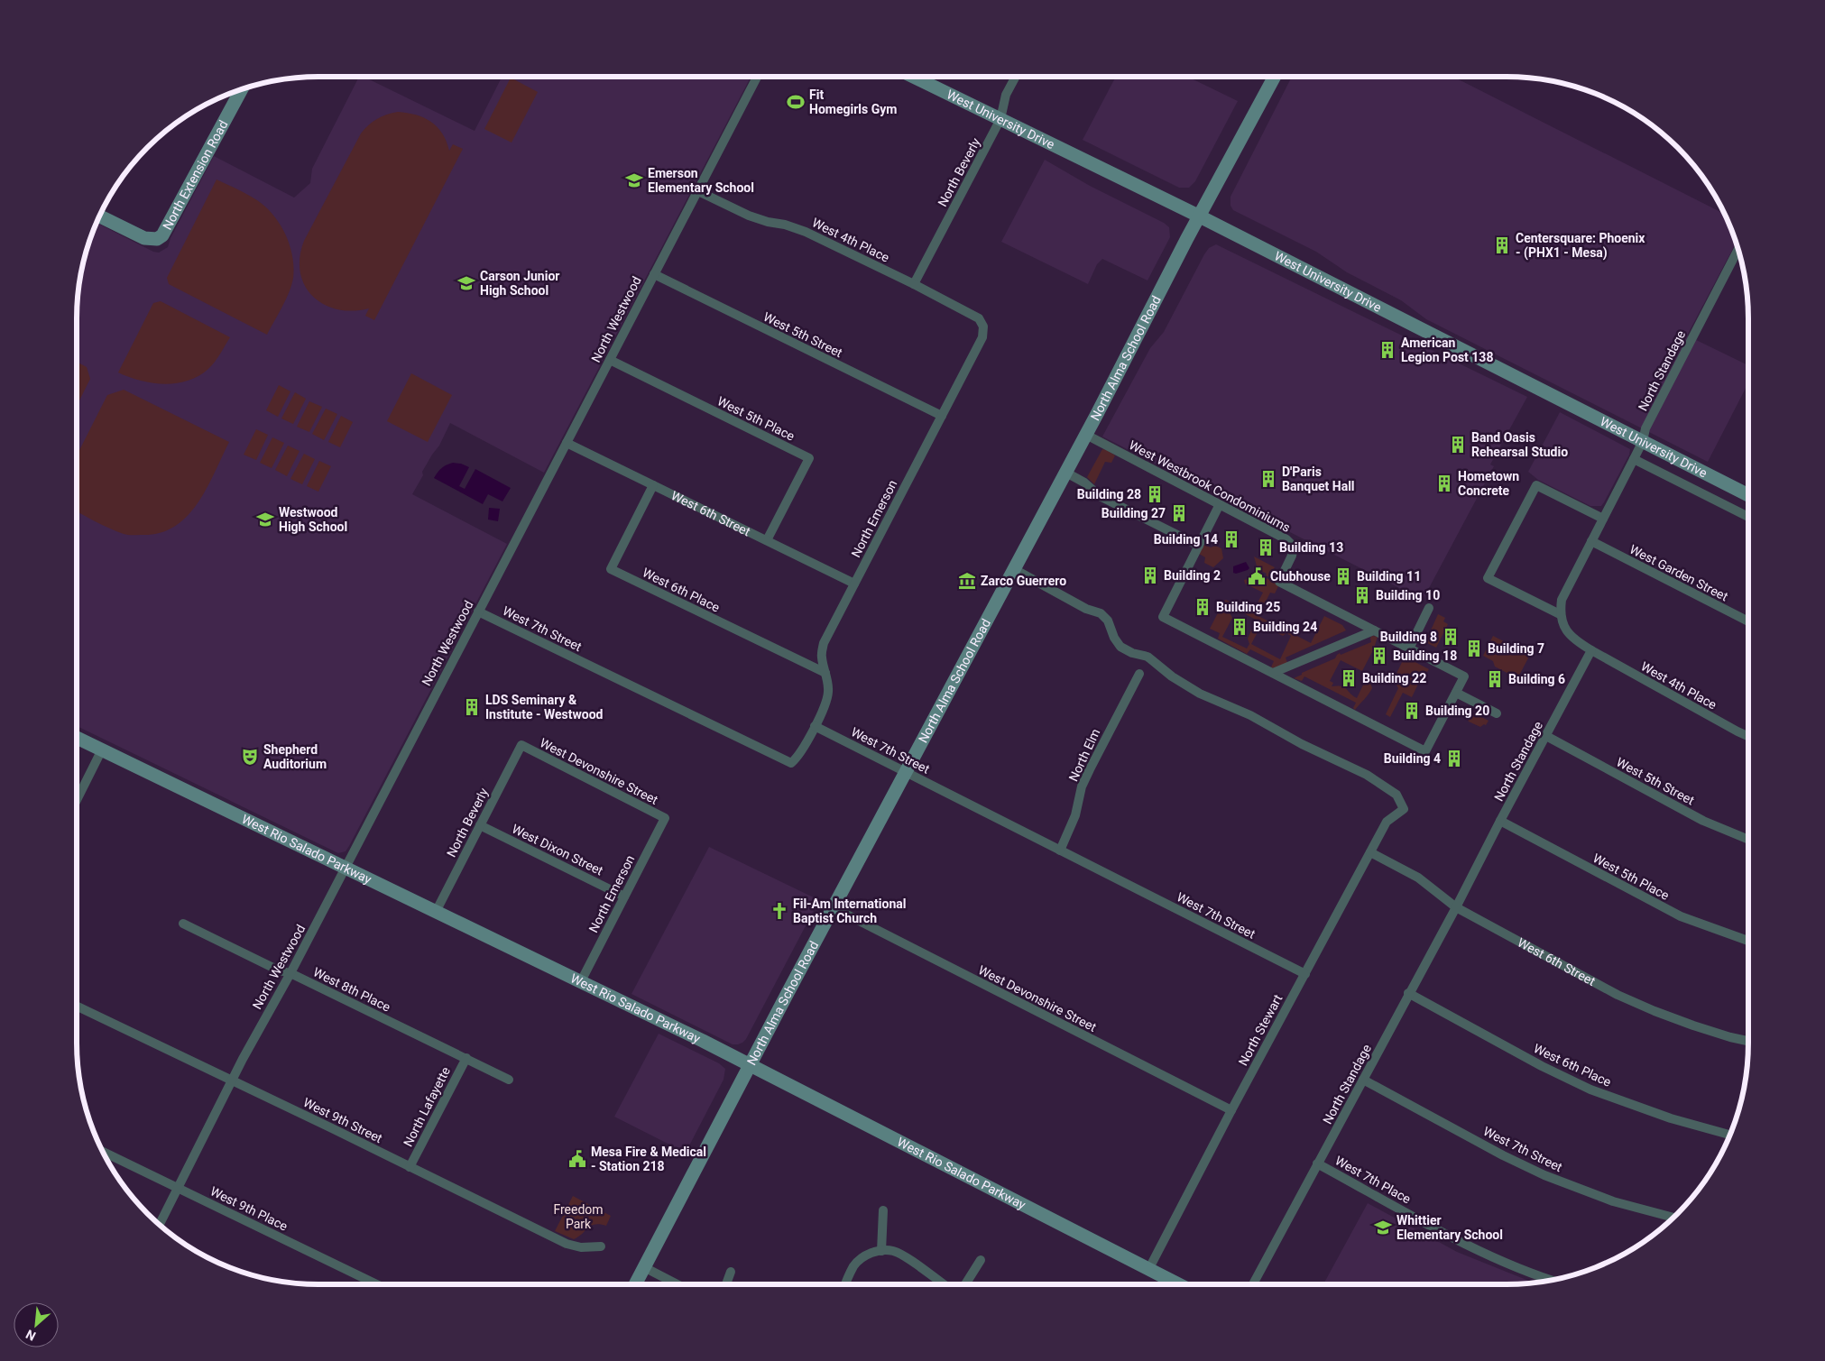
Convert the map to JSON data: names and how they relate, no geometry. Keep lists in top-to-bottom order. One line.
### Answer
{"streets":{"main road":["West University Drive","North Extension Road","North Alma School Road","West Rio Salado Parkway"],"street":["North Beverly","West 4th Place","North Westwood","West 5th Street","North Standage","West 5th Place","West Westbrook Condominiums","West 6th Street","North Emerson","West Garden Street","West 6th Place","West 7th Street","North Elm","West Devonshire Street","West Dixon Street","West 8th Place","North Stewart","North Lafayette","West 9th Street","West 7th Place","West 9th Place"]},"crossings":[["West University Drive","North Beverly"],["West University Drive","North Alma School Road"],["West University Drive","North Standage"],["North Beverly","West 4th Place"],["North Beverly","West Devonshire Street"],["North Beverly","West Rio Salado Parkway"],["North Beverly","West Dixon Street"],["West 4th Place","North Westwood"],["West 4th Place","North Standage"],["West 4th Place","North Emerson"],["North Westwood","West 5th Street"],["North Westwood","West 5th Place"],["North Westwood","West 6th Street"],["North Westwood","West 7th Street"],["North Westwood","West Rio Salado Parkway"],["North Westwood","West 8th Place"],["North Westwood","West 9th Street"],["North Westwood","West 9th Place"],["West 5th Street","North Standage"],["West 5th Street","North Emerson"],["North Alma School Road","West Westbrook Condominiums"],["North Alma School Road","West 7th Street"],["North Alma School Road","West Devonshire Street"],["North Alma School Road","West Rio Salado Parkway"],["North Alma School Road","North Stewart"],["North Standage","West 5th Place"],["North Standage","West 6th Street"],["North Standage","West Garden Street"],["North Standage","West 6th Place"],["North Standage","West 7th Street"],["North Standage","West 7th Place"],["West 5th Place","West 6th Street"],["West 6th Street","North Emerson"],["West 6th Street","West 6th Place"],["West 6th Street","North Stewart"],["North Emerson","West 6th Place"],["North Emerson","West 7th Street"],["North Emerson","West Devonshire Street"],["North Emerson","West Rio Salado Parkway"],["North Emerson","West Dixon Street"],["West 7th Street","North Elm"],["West 7th Street","North Stewart"],["West Devonshire Street","North Stewart"],["West Rio Salado Parkway","North Stewart"],["West 8th Place","North Lafayette"],["North Lafayette","West 9th Street"]],"parks":["Freedom Park"],"places":{"sports":["Fit Homegirls Gym"],"school or university":["Emerson Elementary School","Carson Junior High School","Westwood High School","Whittier Elementary School"],"building":["Centersquare: Phoenix - (PHX1 - Mesa)","American Legion Post 138","Band Oasis Rehearsal Studio","D'Paris Banquet Hall","Hometown Concrete","Building 28","Building 27","Building 14","Building 13","Building 2","Building 11","Building 10","Building 25","Building 24","Building 8","Building 7","Building 18","Building 22","Building 6","LDS Seminary & Institute - Westwood","Building 20","Building 4"],"public building":["Clubhouse","Mesa Fire & Medical - Station 218"],"museum":["Zarco Guerrero"],"theatre":["Shepherd Auditorium"],"church":["Fil-Am International Baptist Church"]},"north":"bottom left"}
